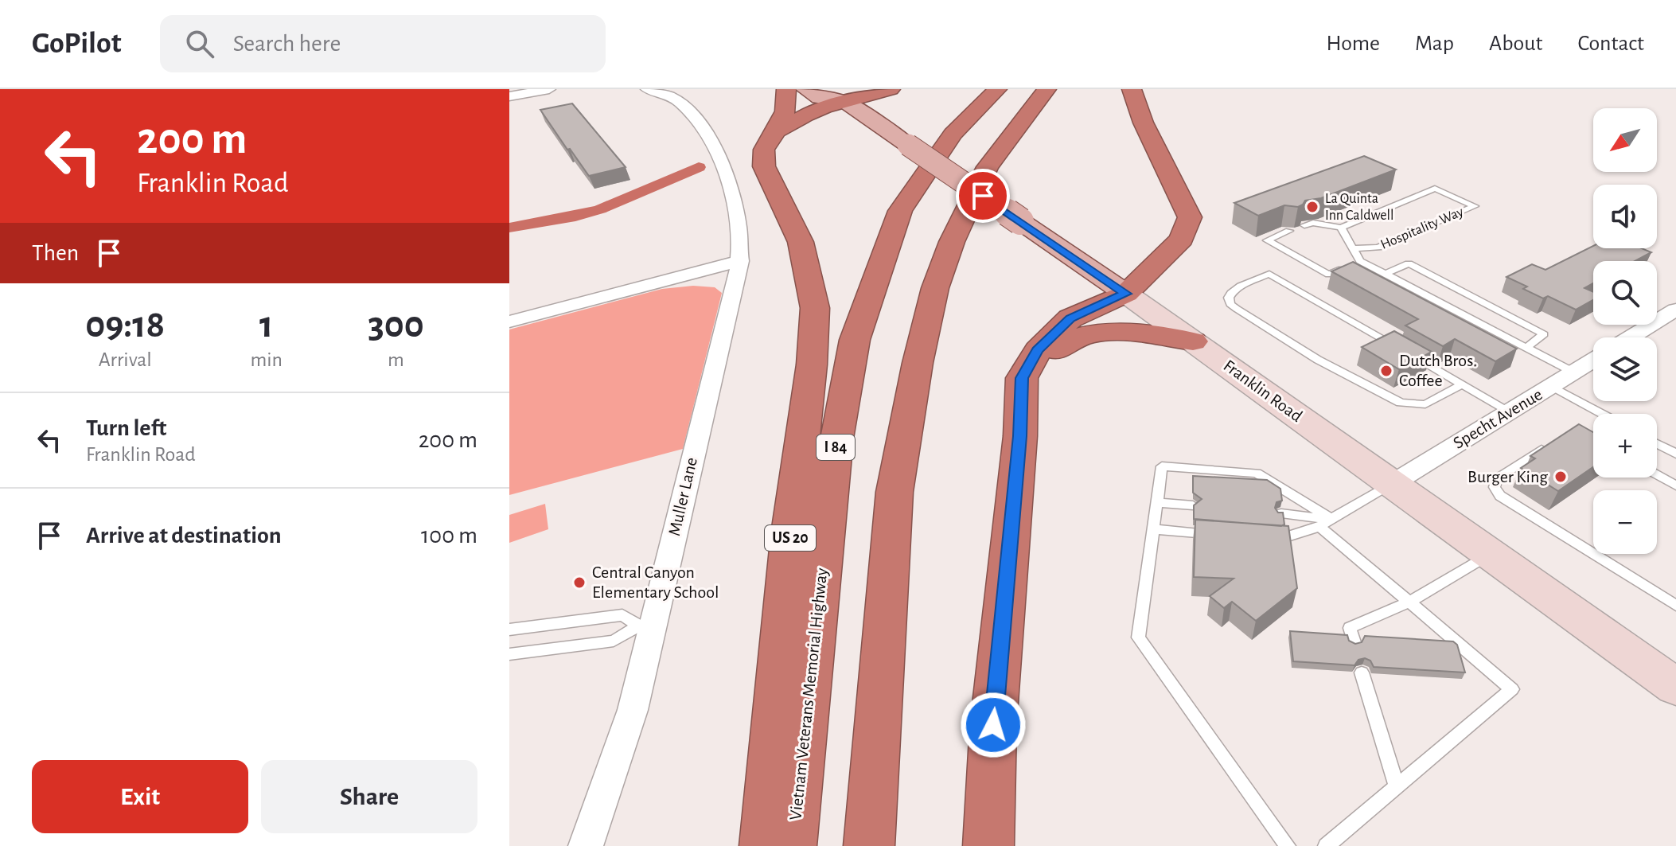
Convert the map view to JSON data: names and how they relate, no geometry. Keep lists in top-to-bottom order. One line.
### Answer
{"streets":{"highway":["I 84","US 20","Vietnam Veterans Memorial Highway"],"main road":["Franklin Road"],"street":["Specht Avenue","Muller Lane"],"lane":["Hospitality Way"]},"crossings":[["Hospitality Way","Specht Avenue"],["Franklin Road","Specht Avenue"]],"places":["La Quinta Inn Caldwell","Dutch Bros. Coffee","Burger King","Central Canyon Elementary School"],"north":"bottom left","page":{"header":"GoPilot","search":"Search here","nav":["Home","Map","About","Contact"],"turn":["200 m","Franklin Road"],"map_buttons":["+","−"],"then":"Then","eta":["09:18","Arrival","1","min","300","m"],"list":[{"name":"Turn left","note":"Franklin Road","value":"200 m"},{"name":"Arrive at destination","value":"100 m"}],"buttons":["Exit","Share"]}}
